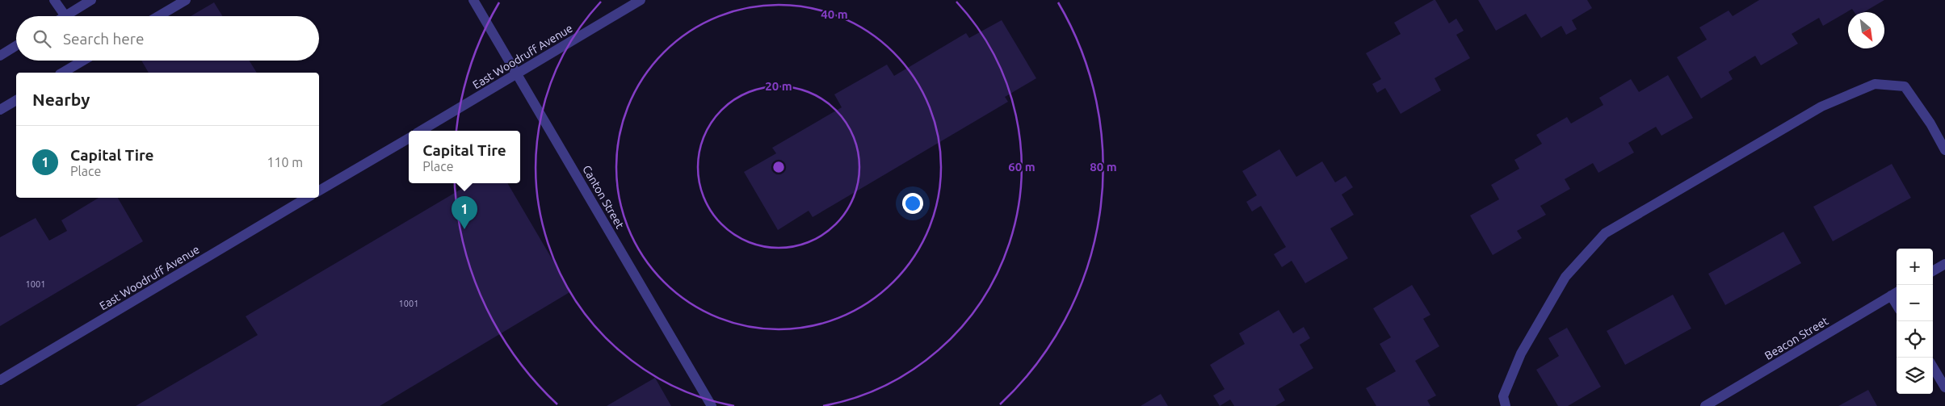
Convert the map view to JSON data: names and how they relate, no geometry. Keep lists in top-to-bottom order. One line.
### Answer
{"streets":{"street":["East Woodruff Avenue","Canton Street","Beacon Street"]},"crossings":[["East Woodruff Avenue","Canton Street"]],"house_numbers":["1001","1001"],"north":"bottom right","page":{"search":"Search here","heading":"Nearby","list":[{"mark":"1","name":"Capital Tire","note":"Place","value":"110 m"}],"popup":["Capital Tire","Place"],"pins":"1","map_buttons":["+","−"]},"rings":["40 m","20 m","60 m","80 m"]}
